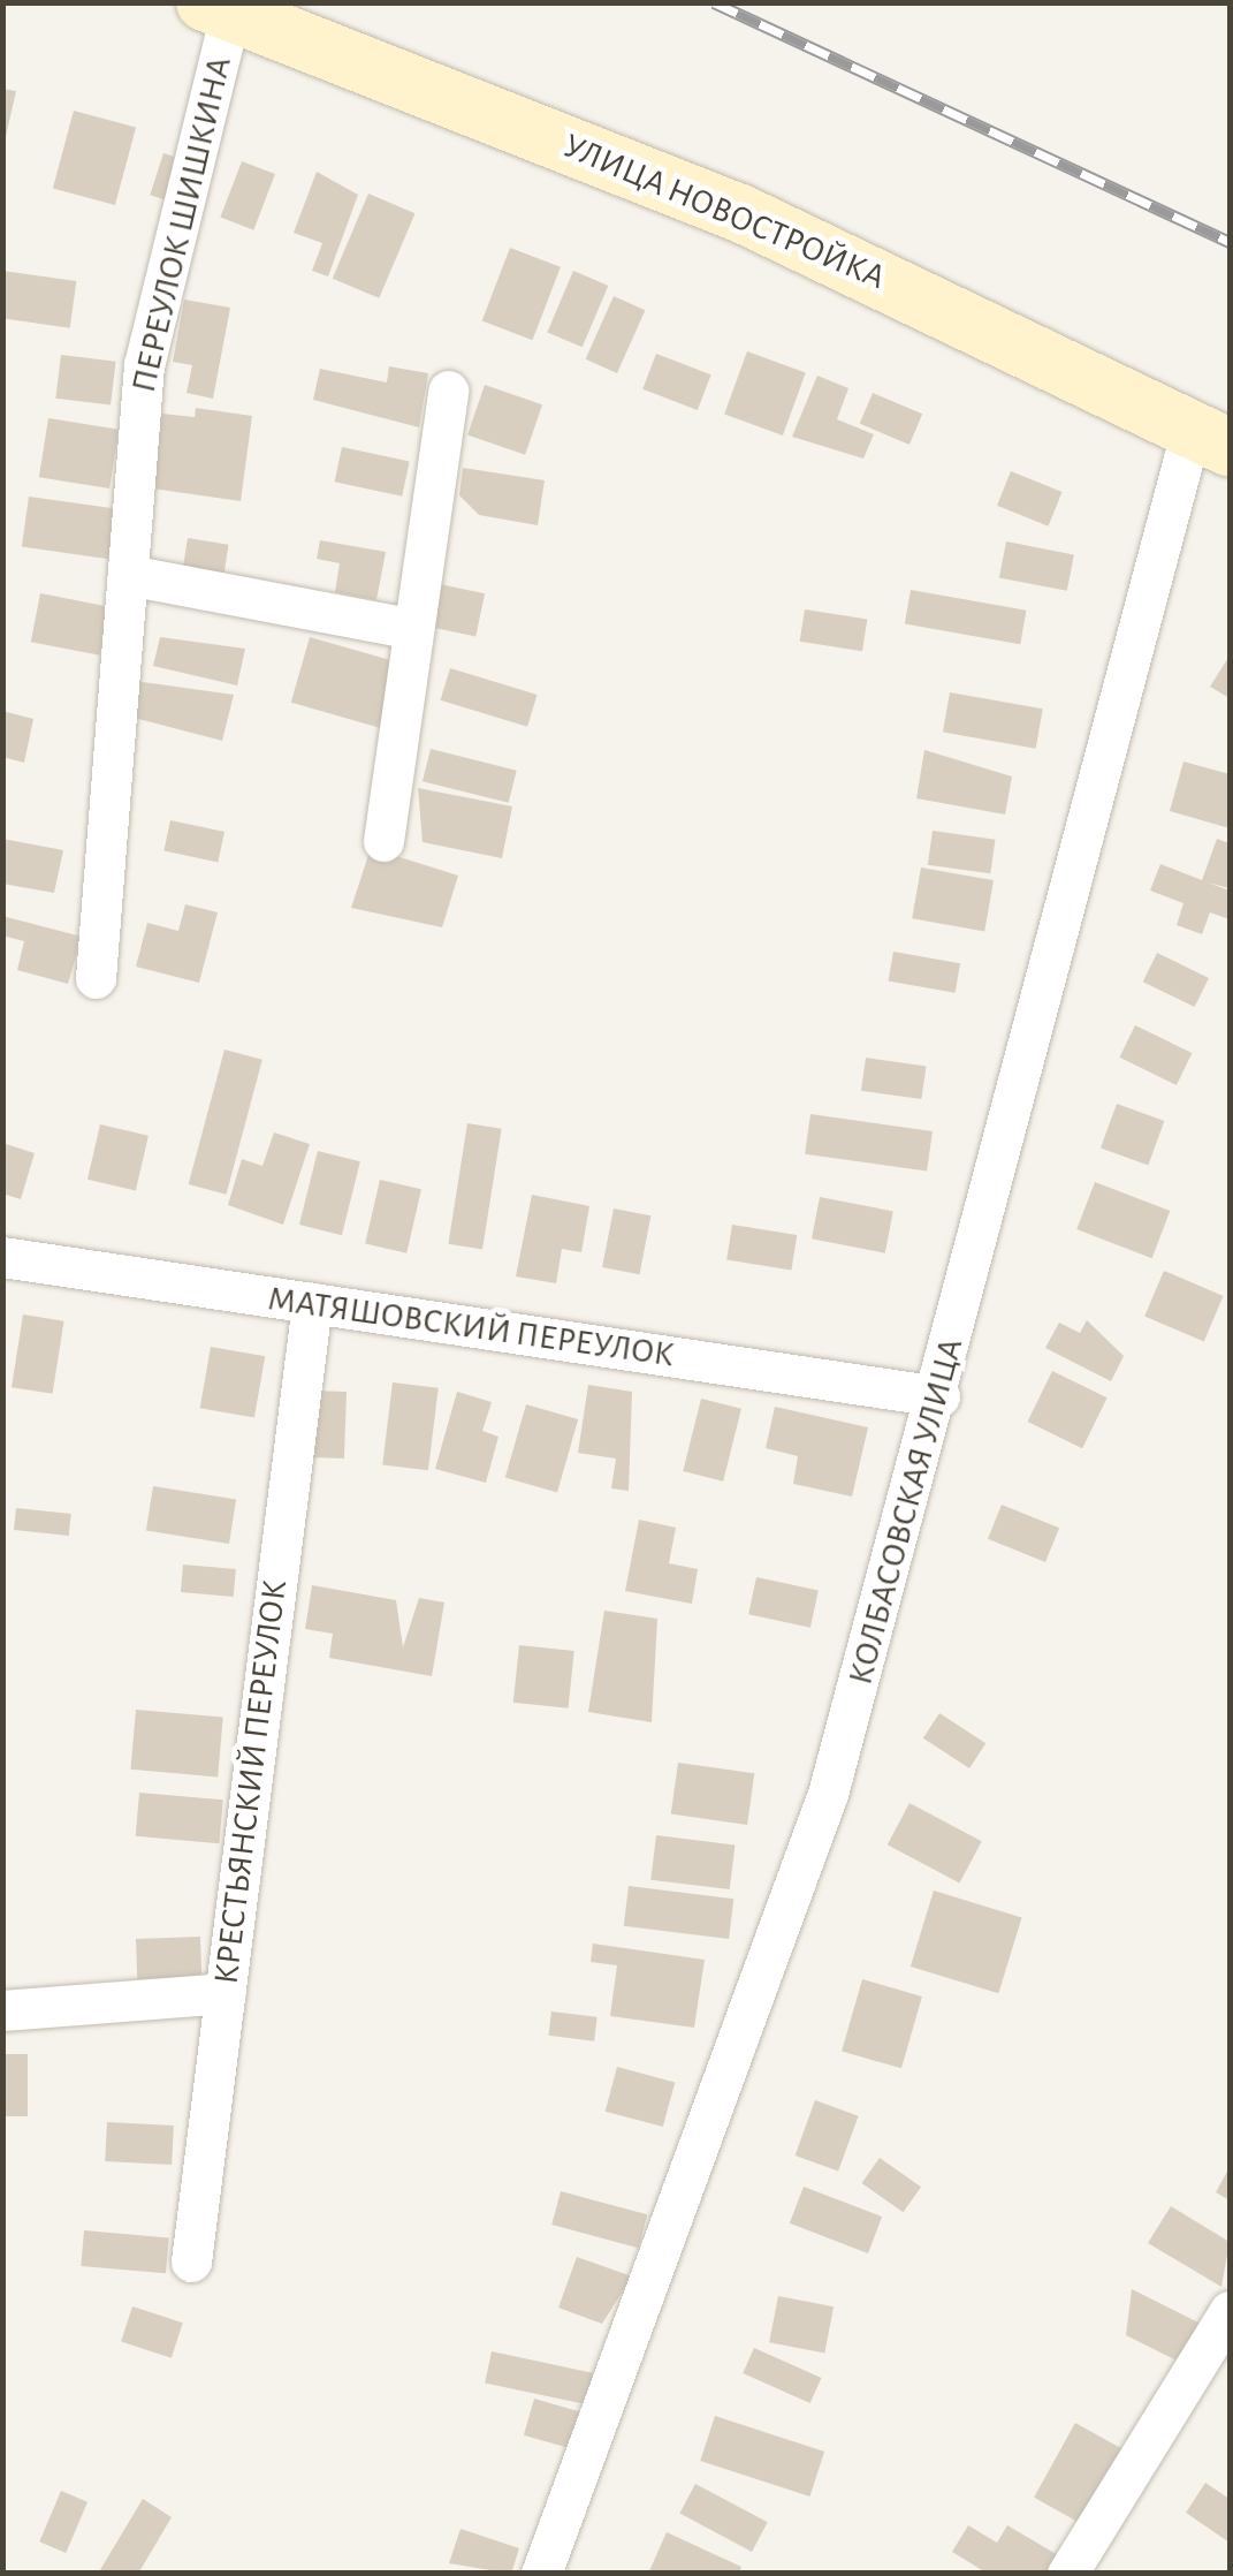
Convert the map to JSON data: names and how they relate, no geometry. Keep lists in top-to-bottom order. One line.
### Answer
{"streets":{"main road":["УЛИЦА НОВОСТРОЙКА"],"street":["ПЕРЕУЛОК ШИШКИНА","МАТЯШОВСКИЙ ПЕРЕУЛОК","КОЛБАСОВСКАЯ УЛИЦА","КРЕСТЬЯНСКИЙ ПЕРЕУЛОК"]},"crossings":[["УЛИЦА НОВОСТРОЙКА","ПЕРЕУЛОК ШИШКИНА"],["УЛИЦА НОВОСТРОЙКА","КОЛБАСОВСКАЯ УЛИЦА"],["МАТЯШОВСКИЙ ПЕРЕУЛОК","КОЛБАСОВСКАЯ УЛИЦА"],["МАТЯШОВСКИЙ ПЕРЕУЛОК","КРЕСТЬЯНСКИЙ ПЕРЕУЛОК"]]}
